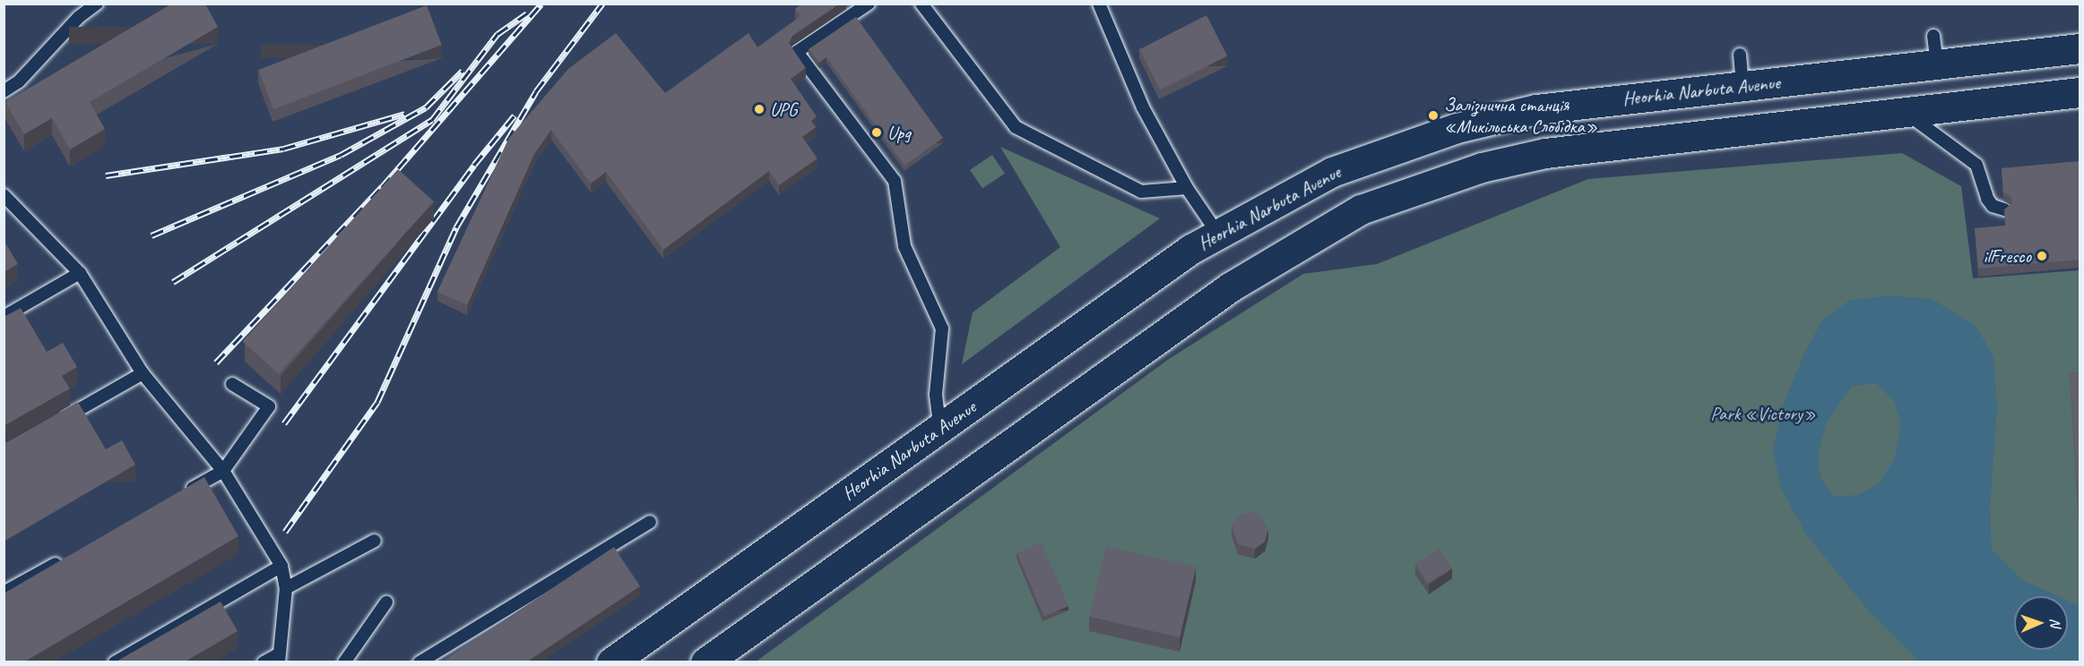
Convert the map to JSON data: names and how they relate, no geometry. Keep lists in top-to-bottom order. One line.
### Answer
{"streets":{"main road":["Heorhia Narbuta Avenue"]},"parks":["Park «Victory»"],"places":["UPG","Залізнична станція «Микільська Слобідка»","Upg","ilFresco"],"north":"right"}
